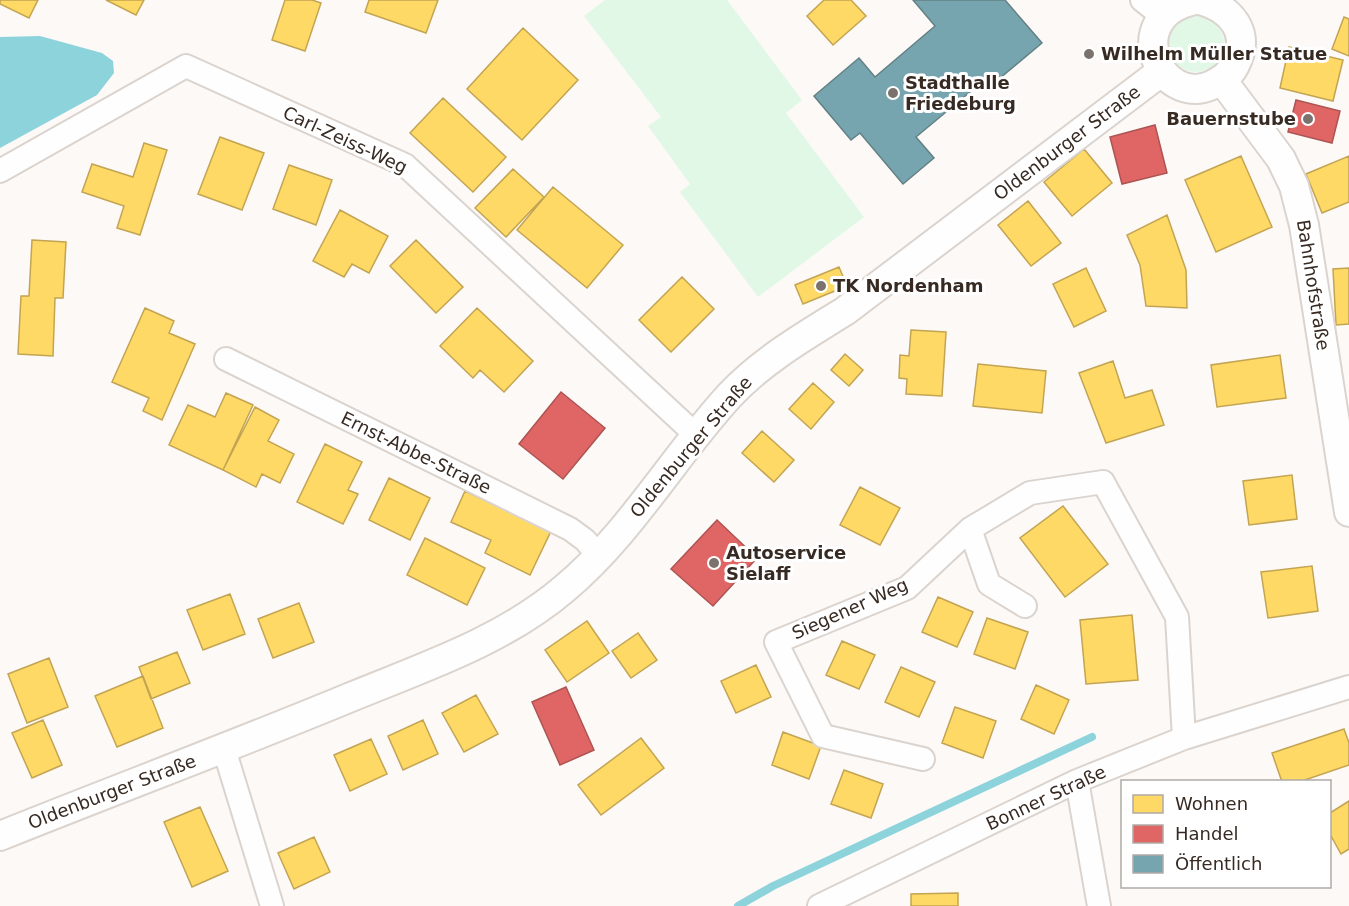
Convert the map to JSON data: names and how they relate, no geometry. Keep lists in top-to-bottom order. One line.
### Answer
{"streets":{"street":["Carl-Zeiss-Weg","Oldenburger Straße","Bahnhofstraße","Ernst-Abbe-Straße","Siegener Weg","Bonner Straße"]},"crossings":[["Carl-Zeiss-Weg","Oldenburger Straße"],["Oldenburger Straße","Ernst-Abbe-Straße"],["Siegener Weg","Bonner Straße"]],"places":["Wilhelm Müller Statue","Stadthalle Friedeburg","Bauernstube","TK Nordenham","Autoservice Sielaff"],"legend":["Wohnen","Handel","Öffentlich"]}
